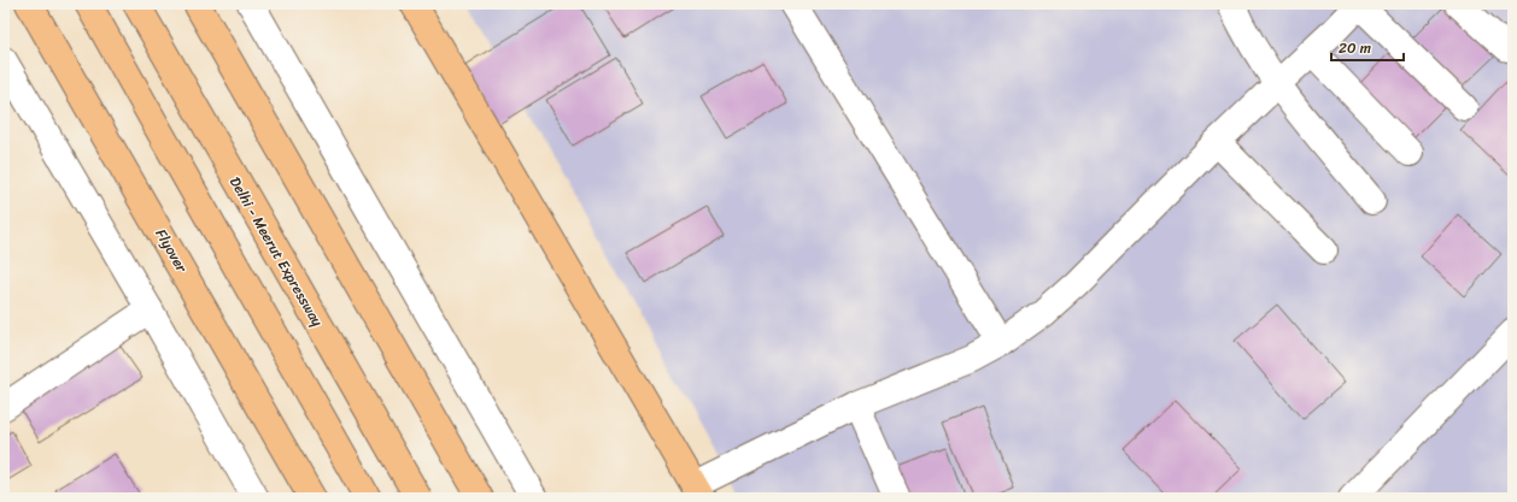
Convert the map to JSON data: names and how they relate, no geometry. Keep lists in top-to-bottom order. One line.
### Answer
{"streets":{"main road":["Flyover","Delhi - Meerut Expressway"]},"scale_bar":"20 m"}
